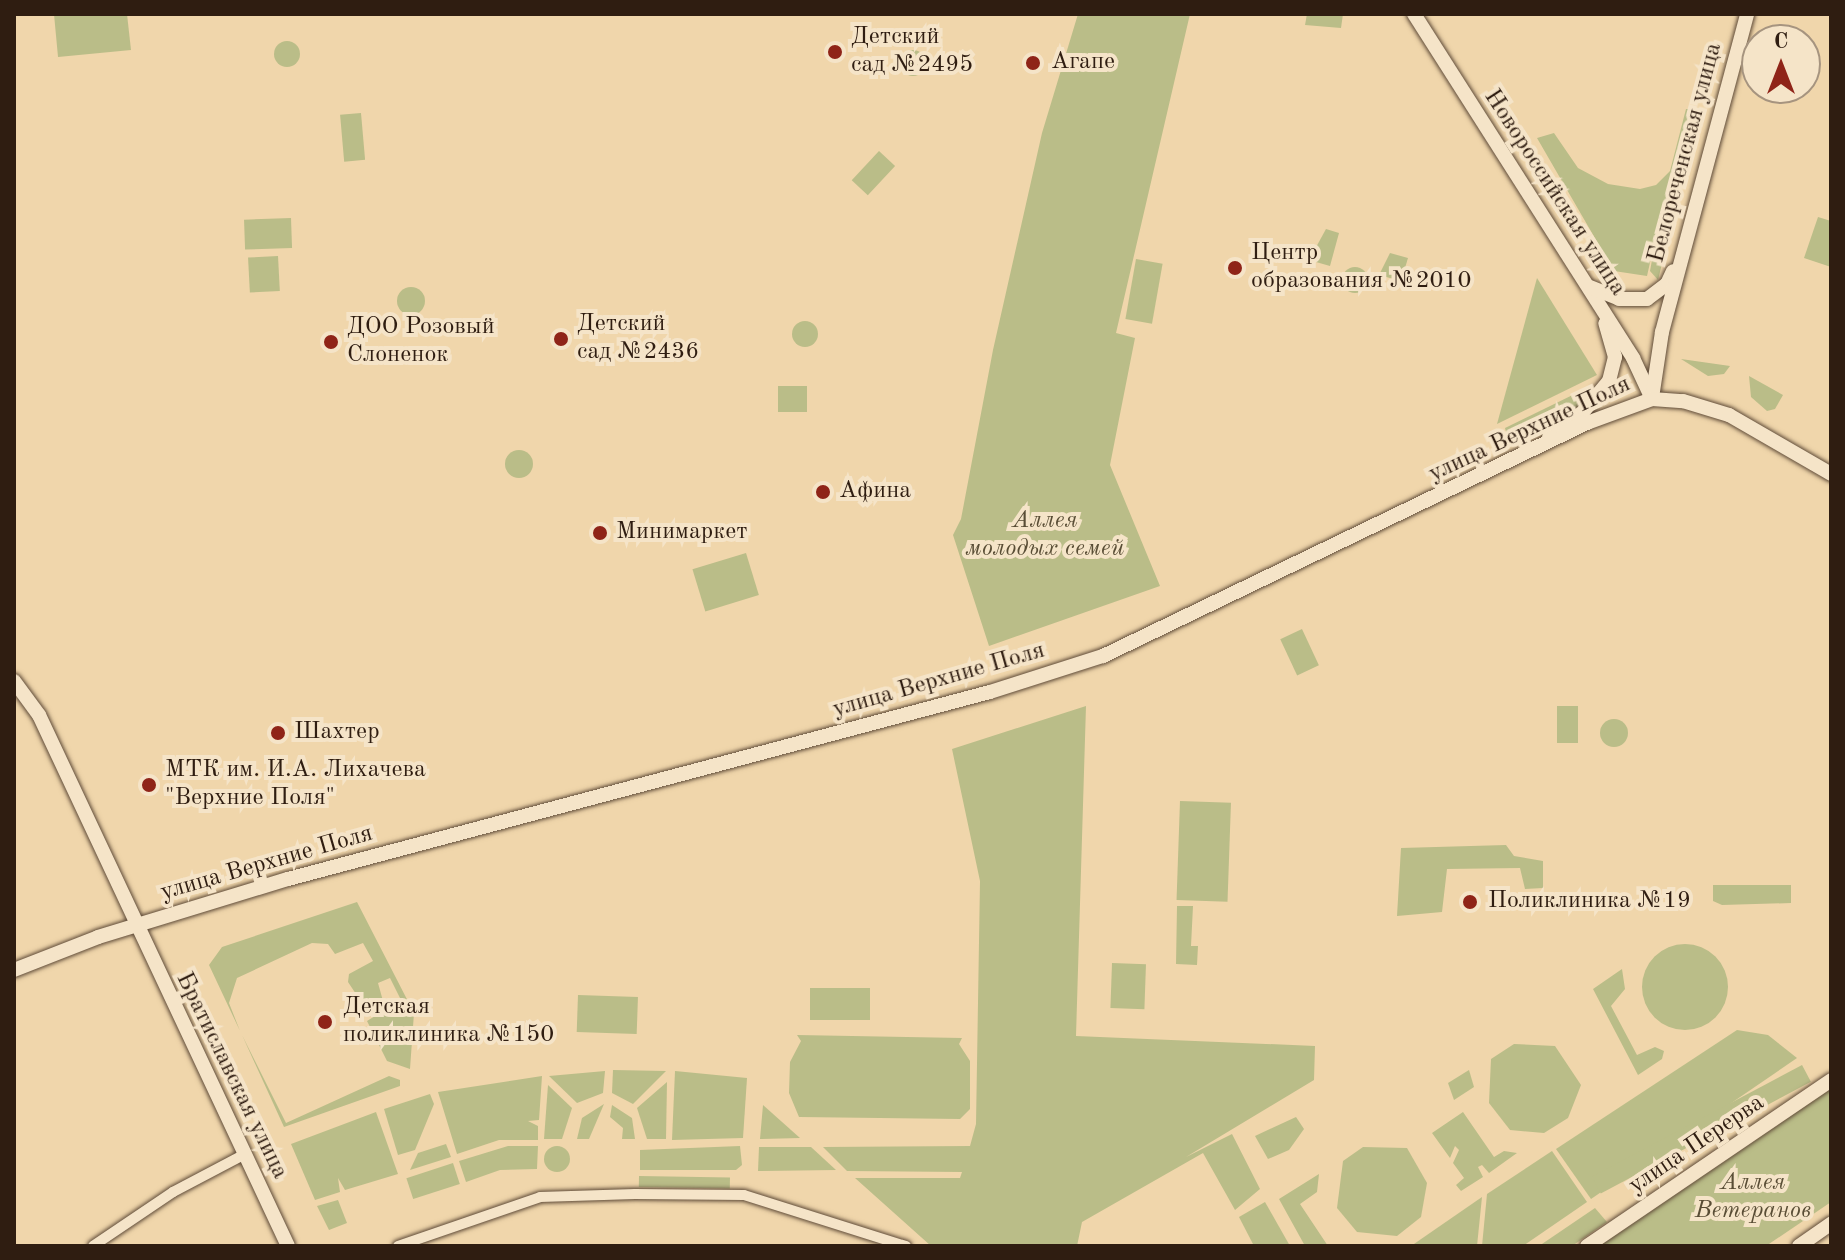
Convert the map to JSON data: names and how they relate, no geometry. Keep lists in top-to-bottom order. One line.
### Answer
{"streets":{"main road":["Белореченская улица","Новороссийская улица","улица Верхние Поля","Братиславская улица","улица Перерва"]},"crossings":[["Белореченская улица","Новороссийская улица"],["Белореченская улица","улица Верхние Поля"],["Новороссийская улица","улица Верхние Поля"],["улица Верхние Поля","Братиславская улица"]],"parks":["Аллея молодых семей","Аллея Ветеранов"],"places":["Детский сад №2495","Агапе","Центр образования №2010","Детский сад №2436","ДОО Розовый Слоненок","Афина","Минимаркет","Шахтер","МТК им. И.А. Лихачева \"Верхние Поля\"","Поликлиника №19","Детская поликлиника №150"],"north":"top"}
